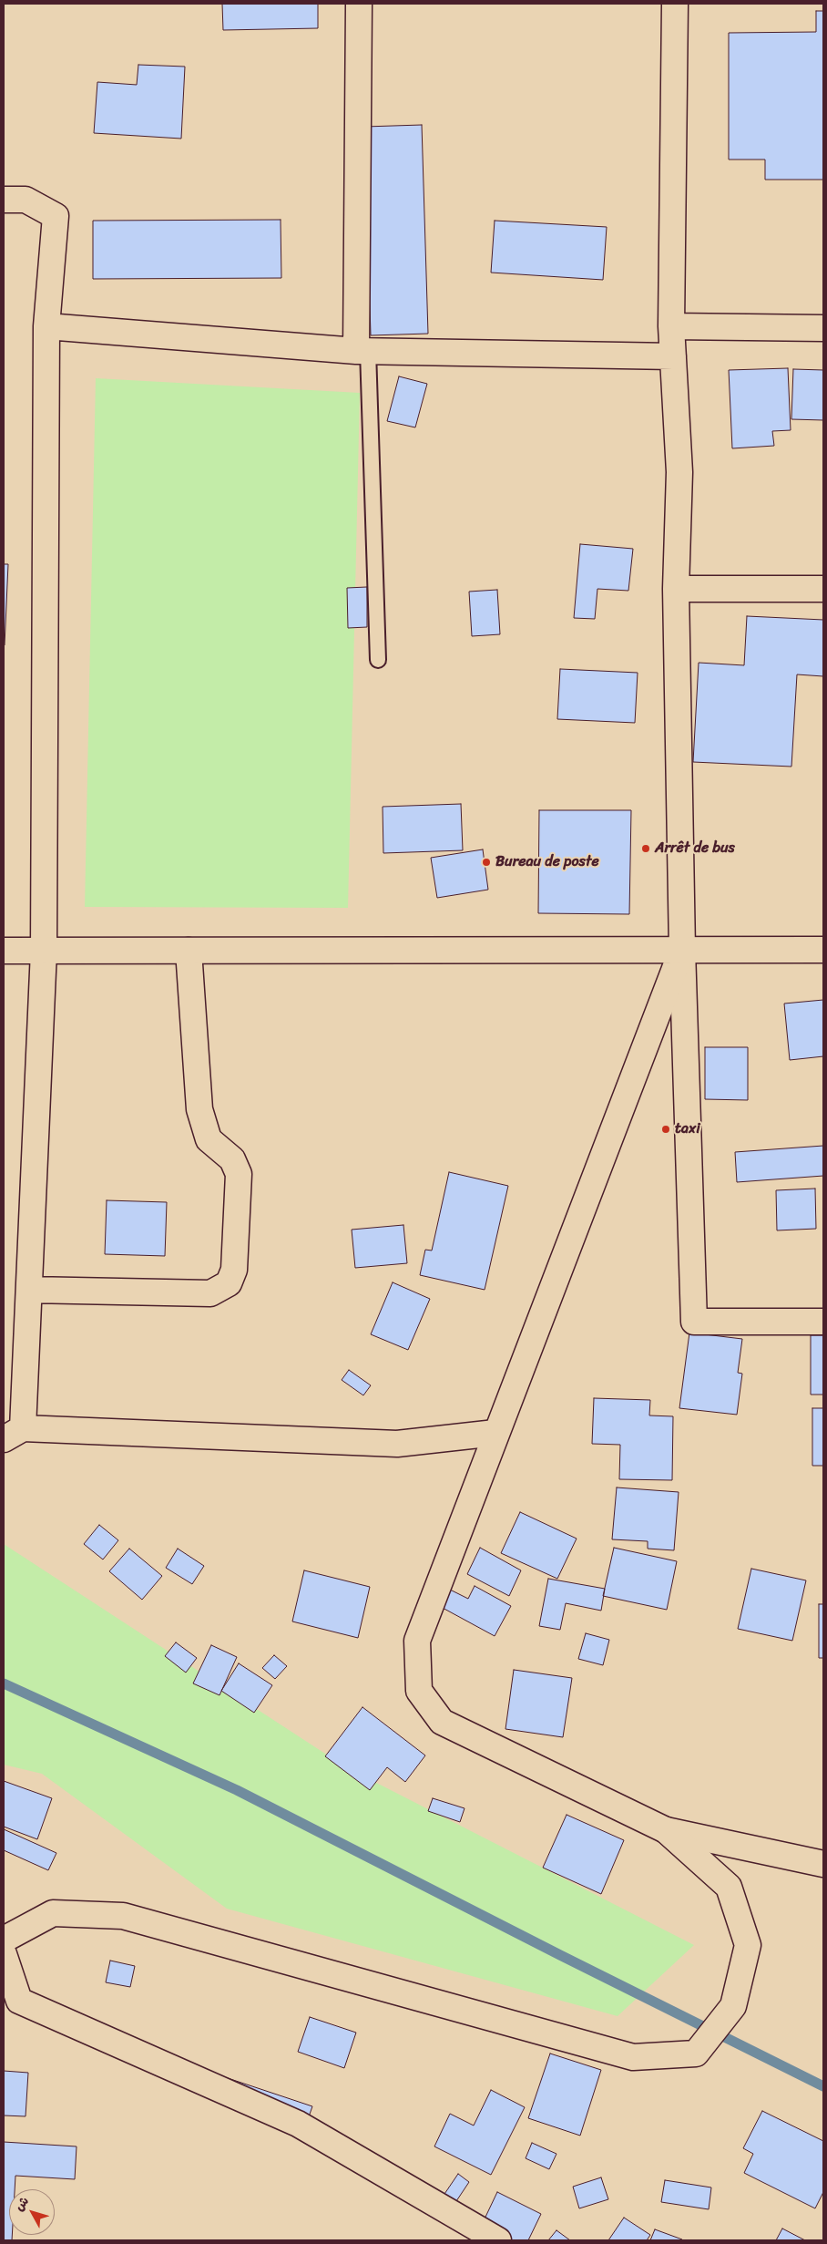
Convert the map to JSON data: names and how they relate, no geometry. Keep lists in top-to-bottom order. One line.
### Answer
{"places":["Arrêt de bus","Bureau de poste","taxi"],"north":"top left"}
